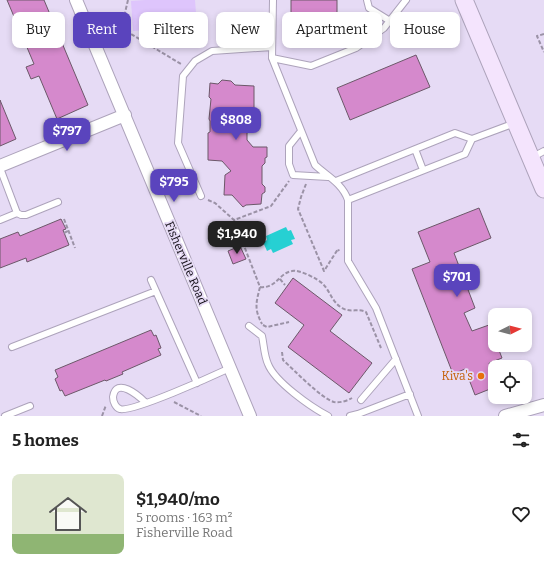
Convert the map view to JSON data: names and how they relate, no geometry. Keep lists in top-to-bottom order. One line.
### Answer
{"streets":{"street":["Fisherville Road"]},"places":["Kiva's"],"north":"right","page":{"chip":["Buy","Rent","Filters","New","Apartment","House"],"price":["$808","$797","$795","$1,940","$701"],"heading":"5 homes","list":[{"name":"$1,940/mo","note":"5 rooms · 163 m² · Fisherville Road"}]}}
